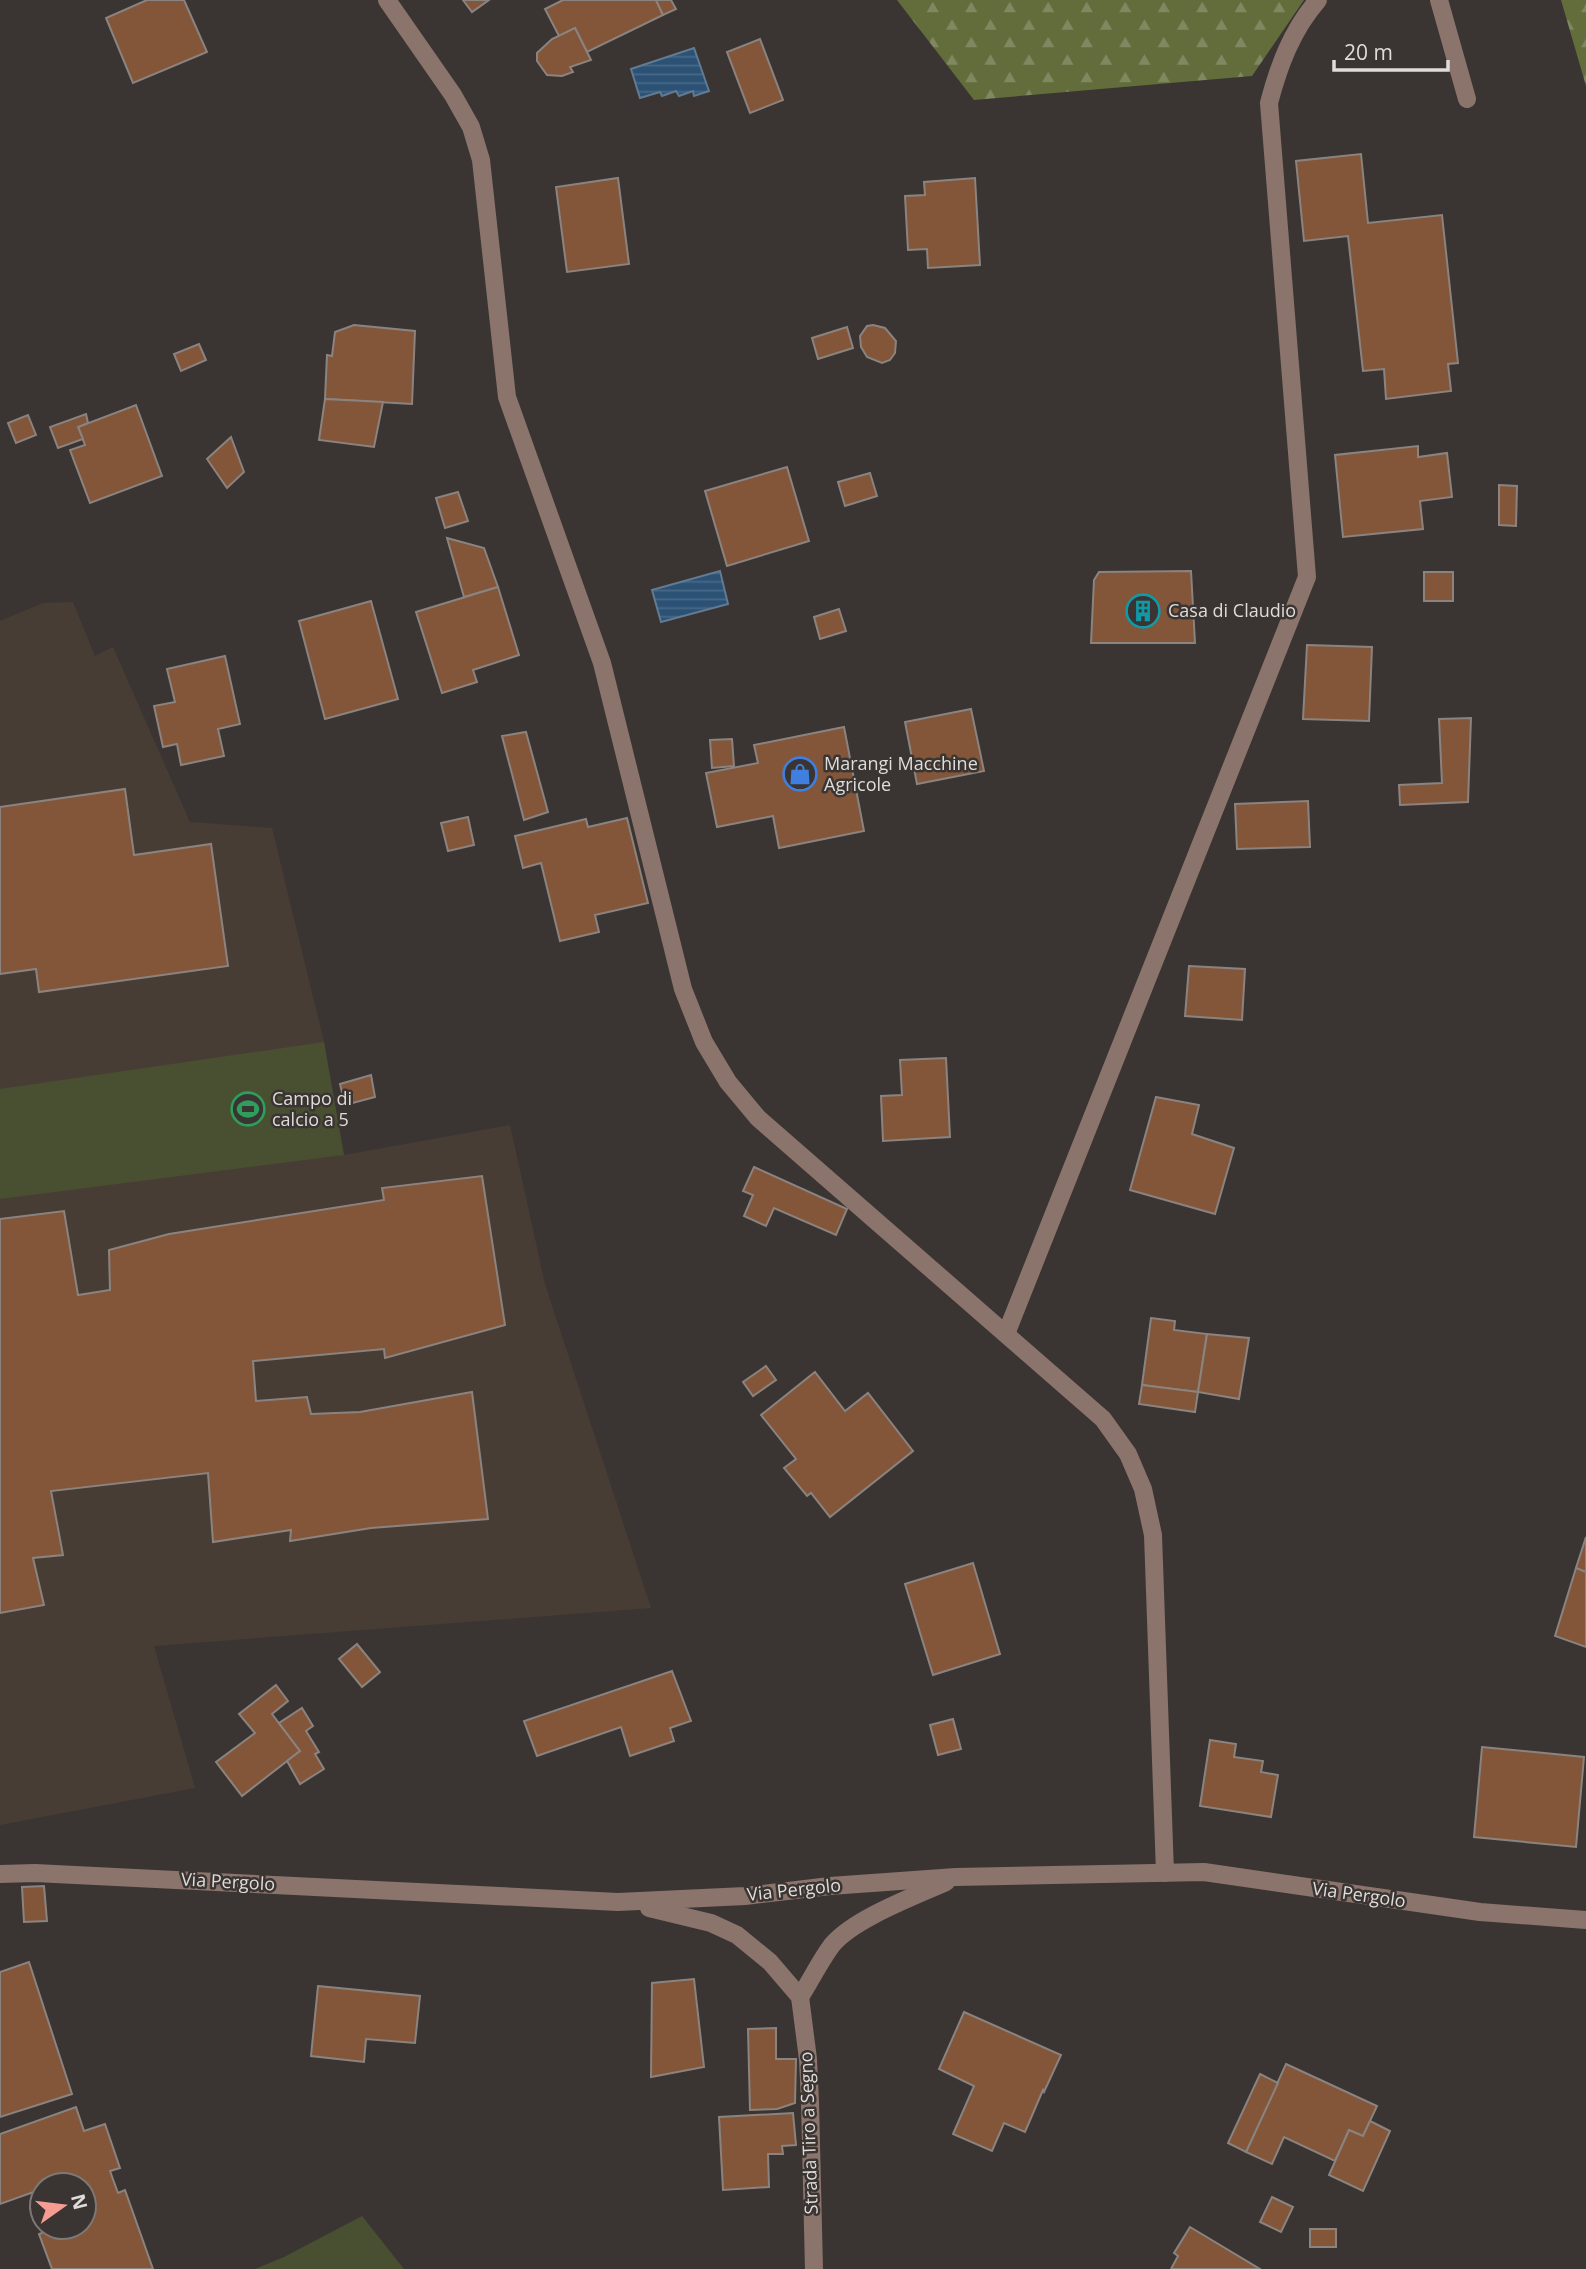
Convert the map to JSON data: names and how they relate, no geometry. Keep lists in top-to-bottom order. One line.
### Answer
{"streets":{"street":["Via Pergolo","Strada Tiro a Segno"]},"places":{"building":["Casa di Claudio"],"shop":["Marangi Macchine Agricole"],"sports":["Campo di calcio a 5"]},"scale_bar":"20 m","north":"right"}
